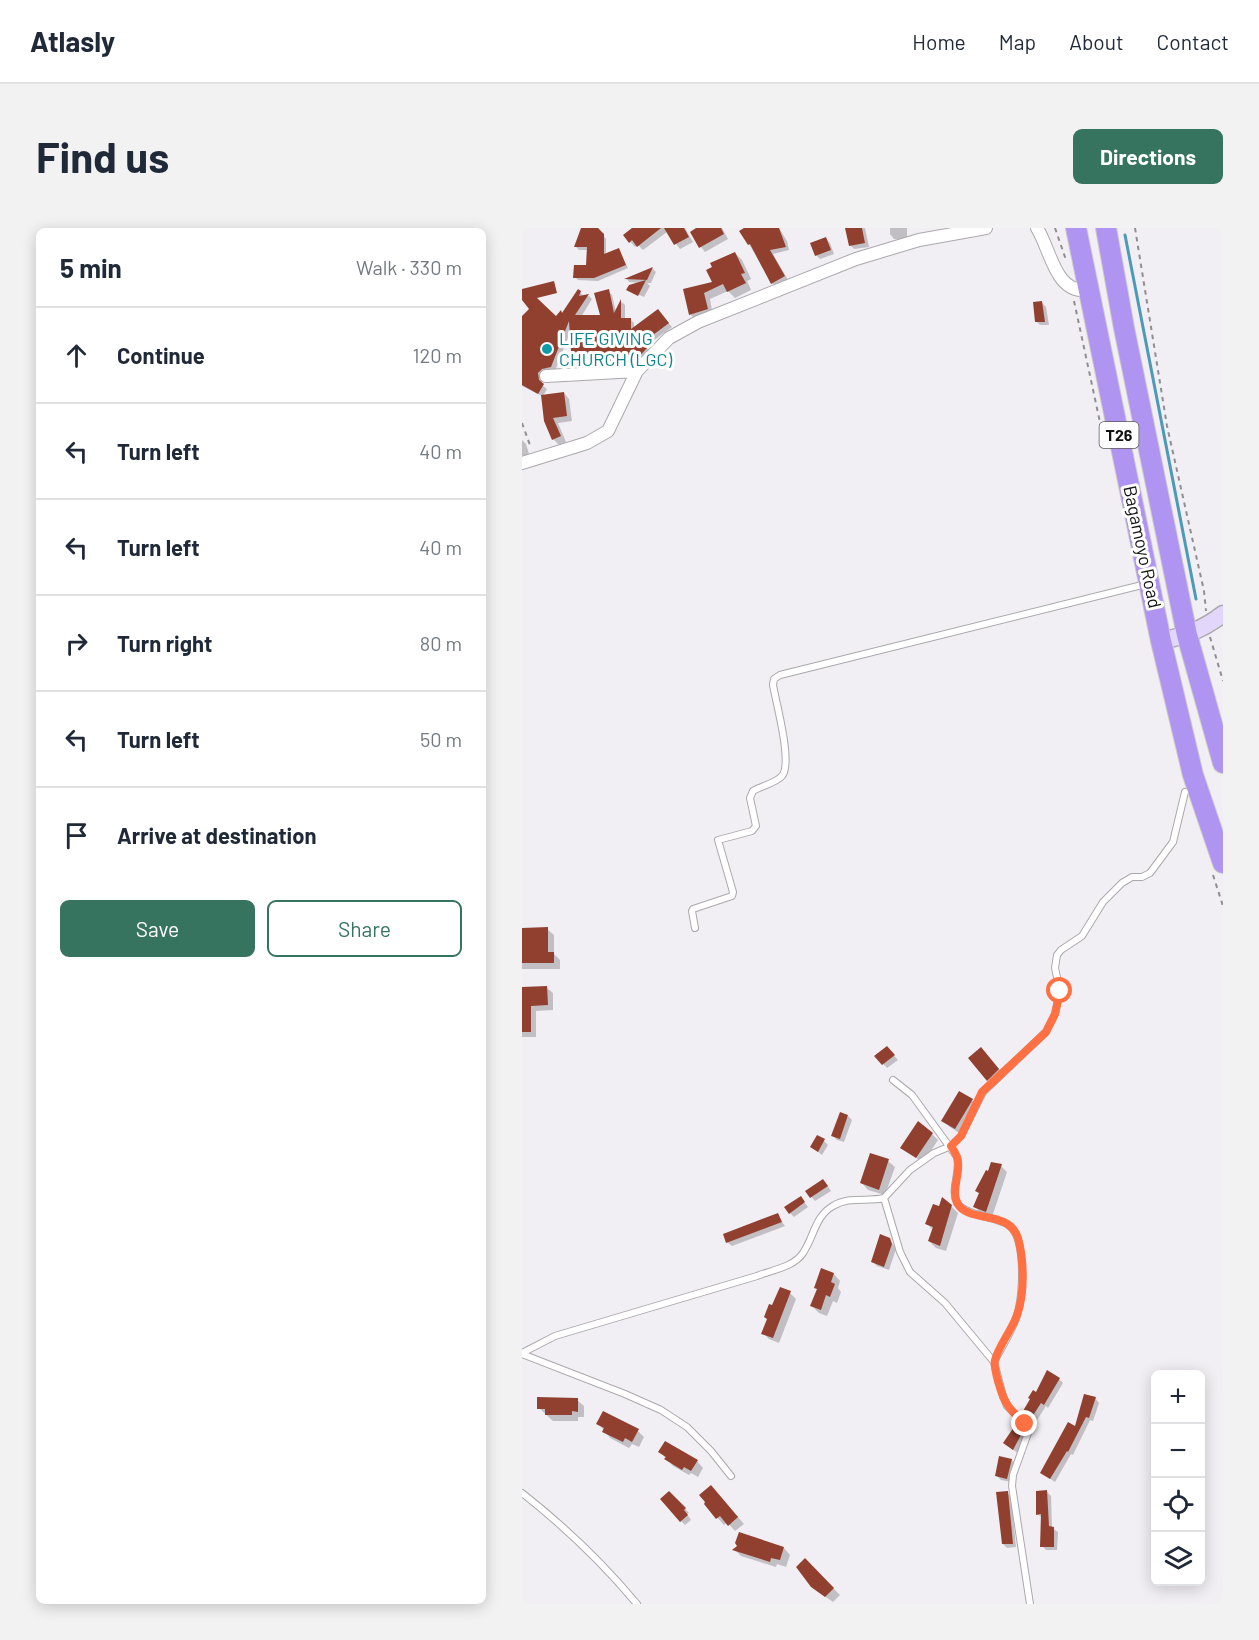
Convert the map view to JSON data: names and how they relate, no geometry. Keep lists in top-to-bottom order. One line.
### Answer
{"streets":{"highway":["T26","Bagamoyo Road"]},"places":["LIFE GIVING CHURCH (LGC)"],"page":{"header":"Atlasly","nav":["Home","Map","About","Contact"],"buttons":["Directions",["Save","Share"]],"title":"Find us","heading":["5 min","Walk · 330 m"],"list":[["Continue","120 m"],["Turn left","40 m"],["Turn left","40 m"],["Turn right","80 m"],["Turn left","50 m"],"Arrive at destination"],"map_buttons":["+","−"]}}
